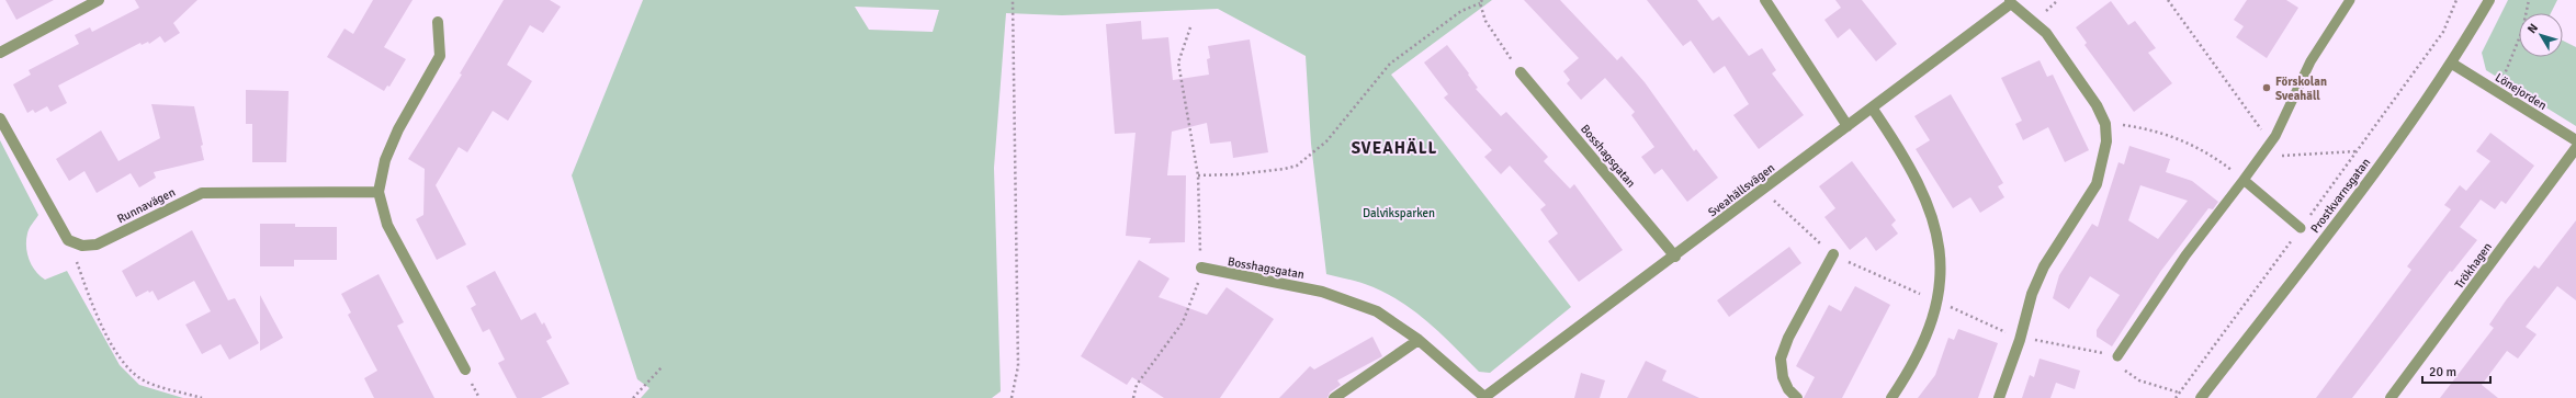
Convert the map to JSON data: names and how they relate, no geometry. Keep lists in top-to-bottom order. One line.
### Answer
{"streets":{"street":["Lönejorden","Bosshagsgatan","Sveahällsvägen","Prostkvarnsgatan","Runnavägen","Trökhagen"]},"crossings":[["Lönejorden","Prostkvarnsgatan"],["Bosshagsgatan","Sveahällsvägen"]],"districts":["SVEAHÄLL"],"parks":["Dalviksparken"],"places":["Förskolan Sveahäll"],"scale_bar":"20 m","north":"top left"}
